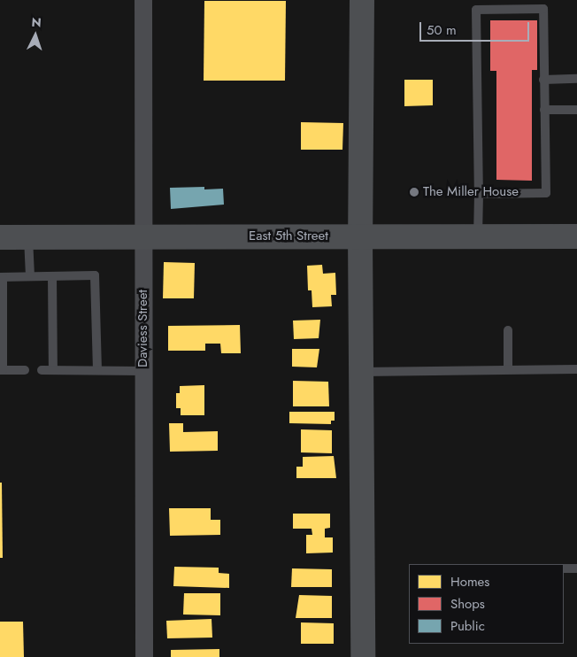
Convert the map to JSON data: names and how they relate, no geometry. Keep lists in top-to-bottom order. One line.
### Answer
{"streets":{"main road":["East 5th Street"],"street":["Daviess Street"]},"crossings":[["East 5th Street","Daviess Street"]],"places":["The Miller House"],"legend":["Homes","Shops","Public"],"scale_bar":"50 m","north":"top"}
